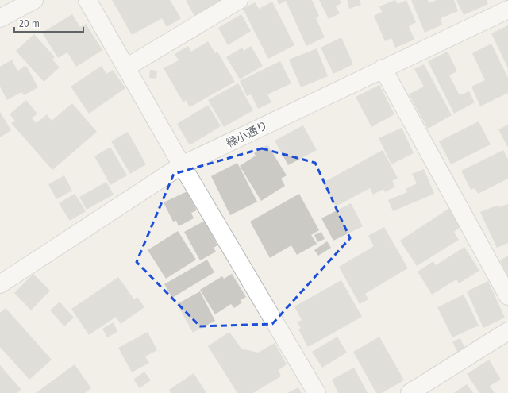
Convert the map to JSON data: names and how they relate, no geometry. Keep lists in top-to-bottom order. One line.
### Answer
{"streets":{"street":["緑小通り"]},"scale_bar":"20 m"}
